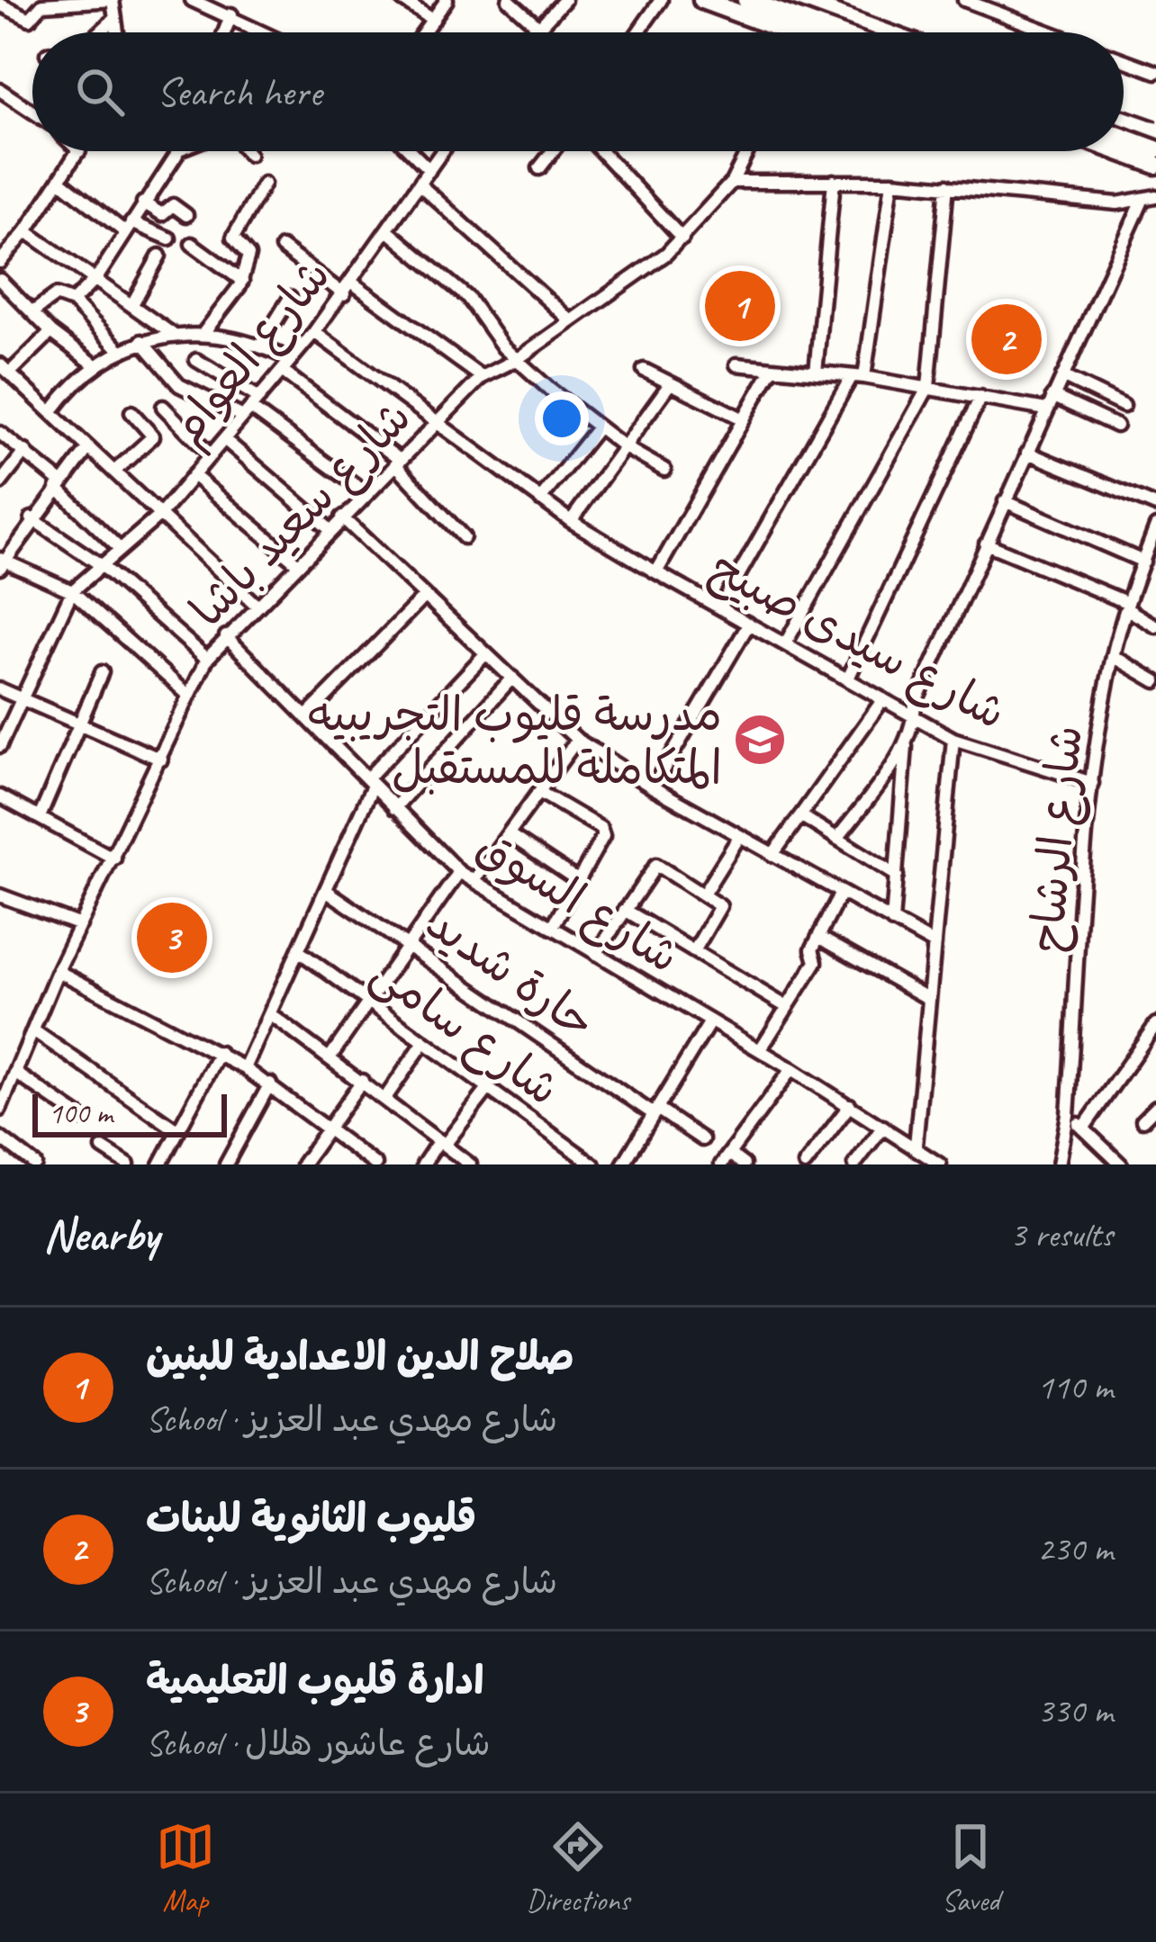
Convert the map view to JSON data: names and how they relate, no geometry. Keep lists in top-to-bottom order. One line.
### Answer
{"streets":{"street":["شارع العوام","شارع سعيد باشا","شارع سيدى صبيح","شارع الرشاح","شارع السوق","حارة شديد","شارع سامى"]},"crossings":[["شارع العوام","شارع سيدى صبيح"],["شارع سعيد باشا","شارع سيدى صبيح"],["شارع سعيد باشا","شارع السوق"],["شارع سيدى صبيح","شارع الرشاح"]],"places":{"school or university":["مدرسة قليوب التجريبيه المتكاملة للمستقبل"]},"scale_bar":"100 m","page":{"search":"Search here","pins":["1","2","3"],"scale":"100 m","heading":["Nearby","3 results"],"list":[{"mark":"1","name":"صلاح الدين الاعدادية للبنين","note":"School · شارع مهدي عبد العزيز","value":"110 m"},{"mark":"2","name":"قليوب الثانوية للبنات","note":"School · شارع مهدي عبد العزيز","value":"230 m"},{"mark":"3","name":"ادارة قليوب التعليمية","note":"School · شارع عاشور هلال","value":"330 m"}],"nav":["Map","Directions","Saved"]}}
